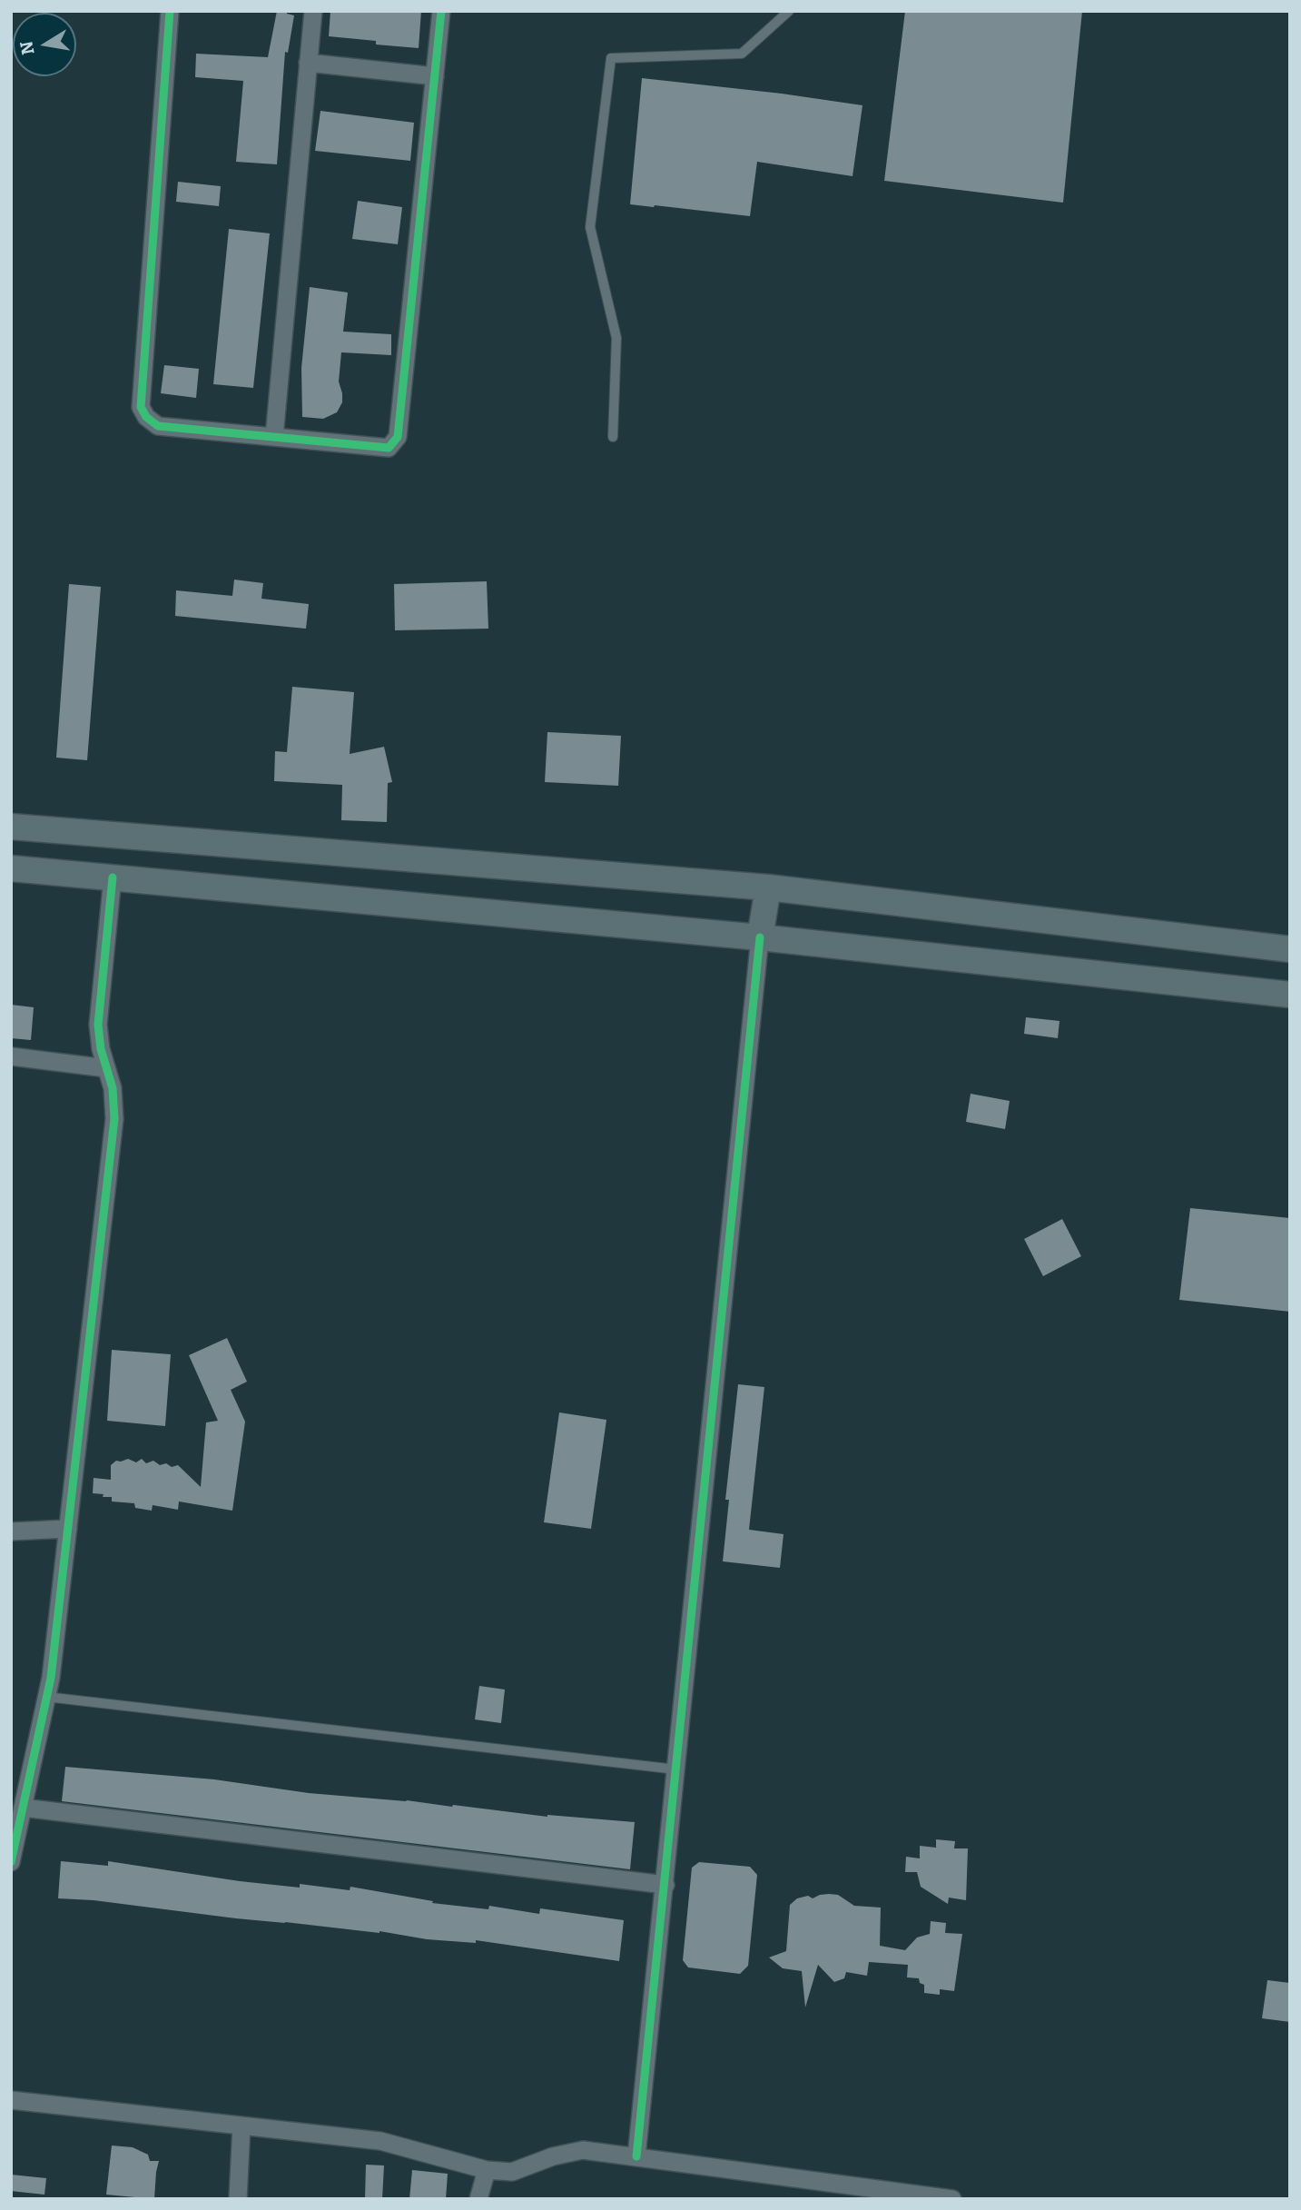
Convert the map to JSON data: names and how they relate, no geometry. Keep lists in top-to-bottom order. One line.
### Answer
{"north":"left"}
